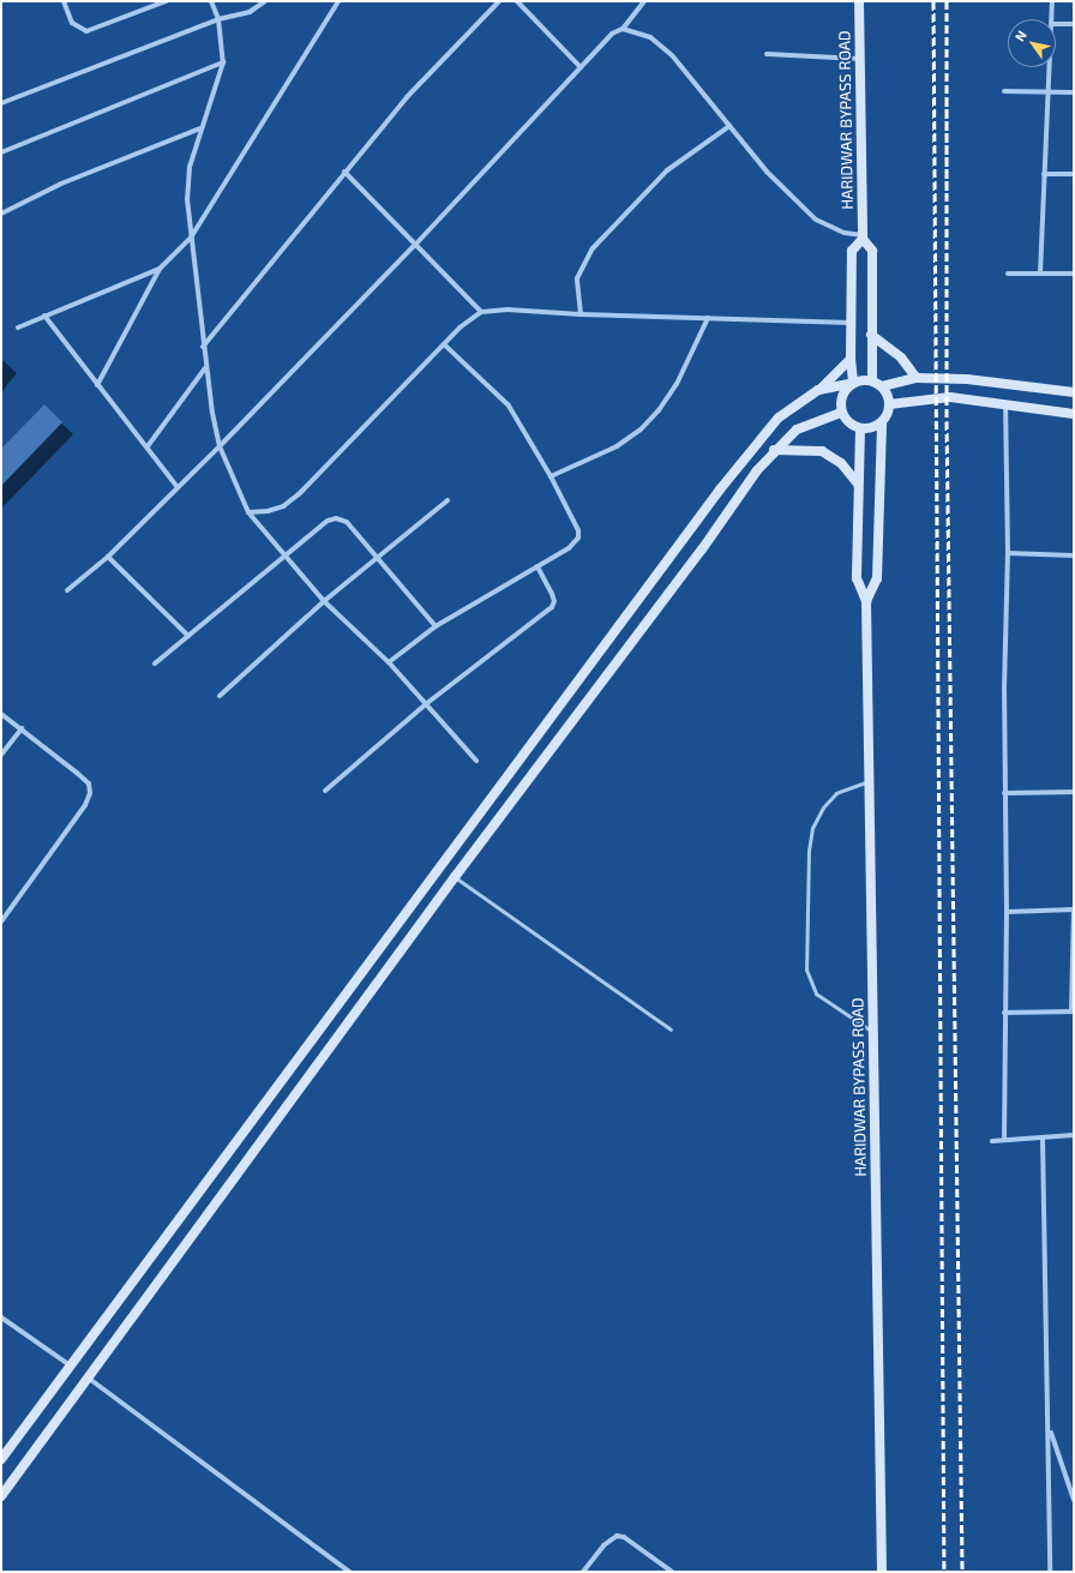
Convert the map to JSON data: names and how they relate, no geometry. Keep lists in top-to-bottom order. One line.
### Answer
{"streets":{"main road":["HARIDWAR BYPASS ROAD"]},"north":"top left"}
